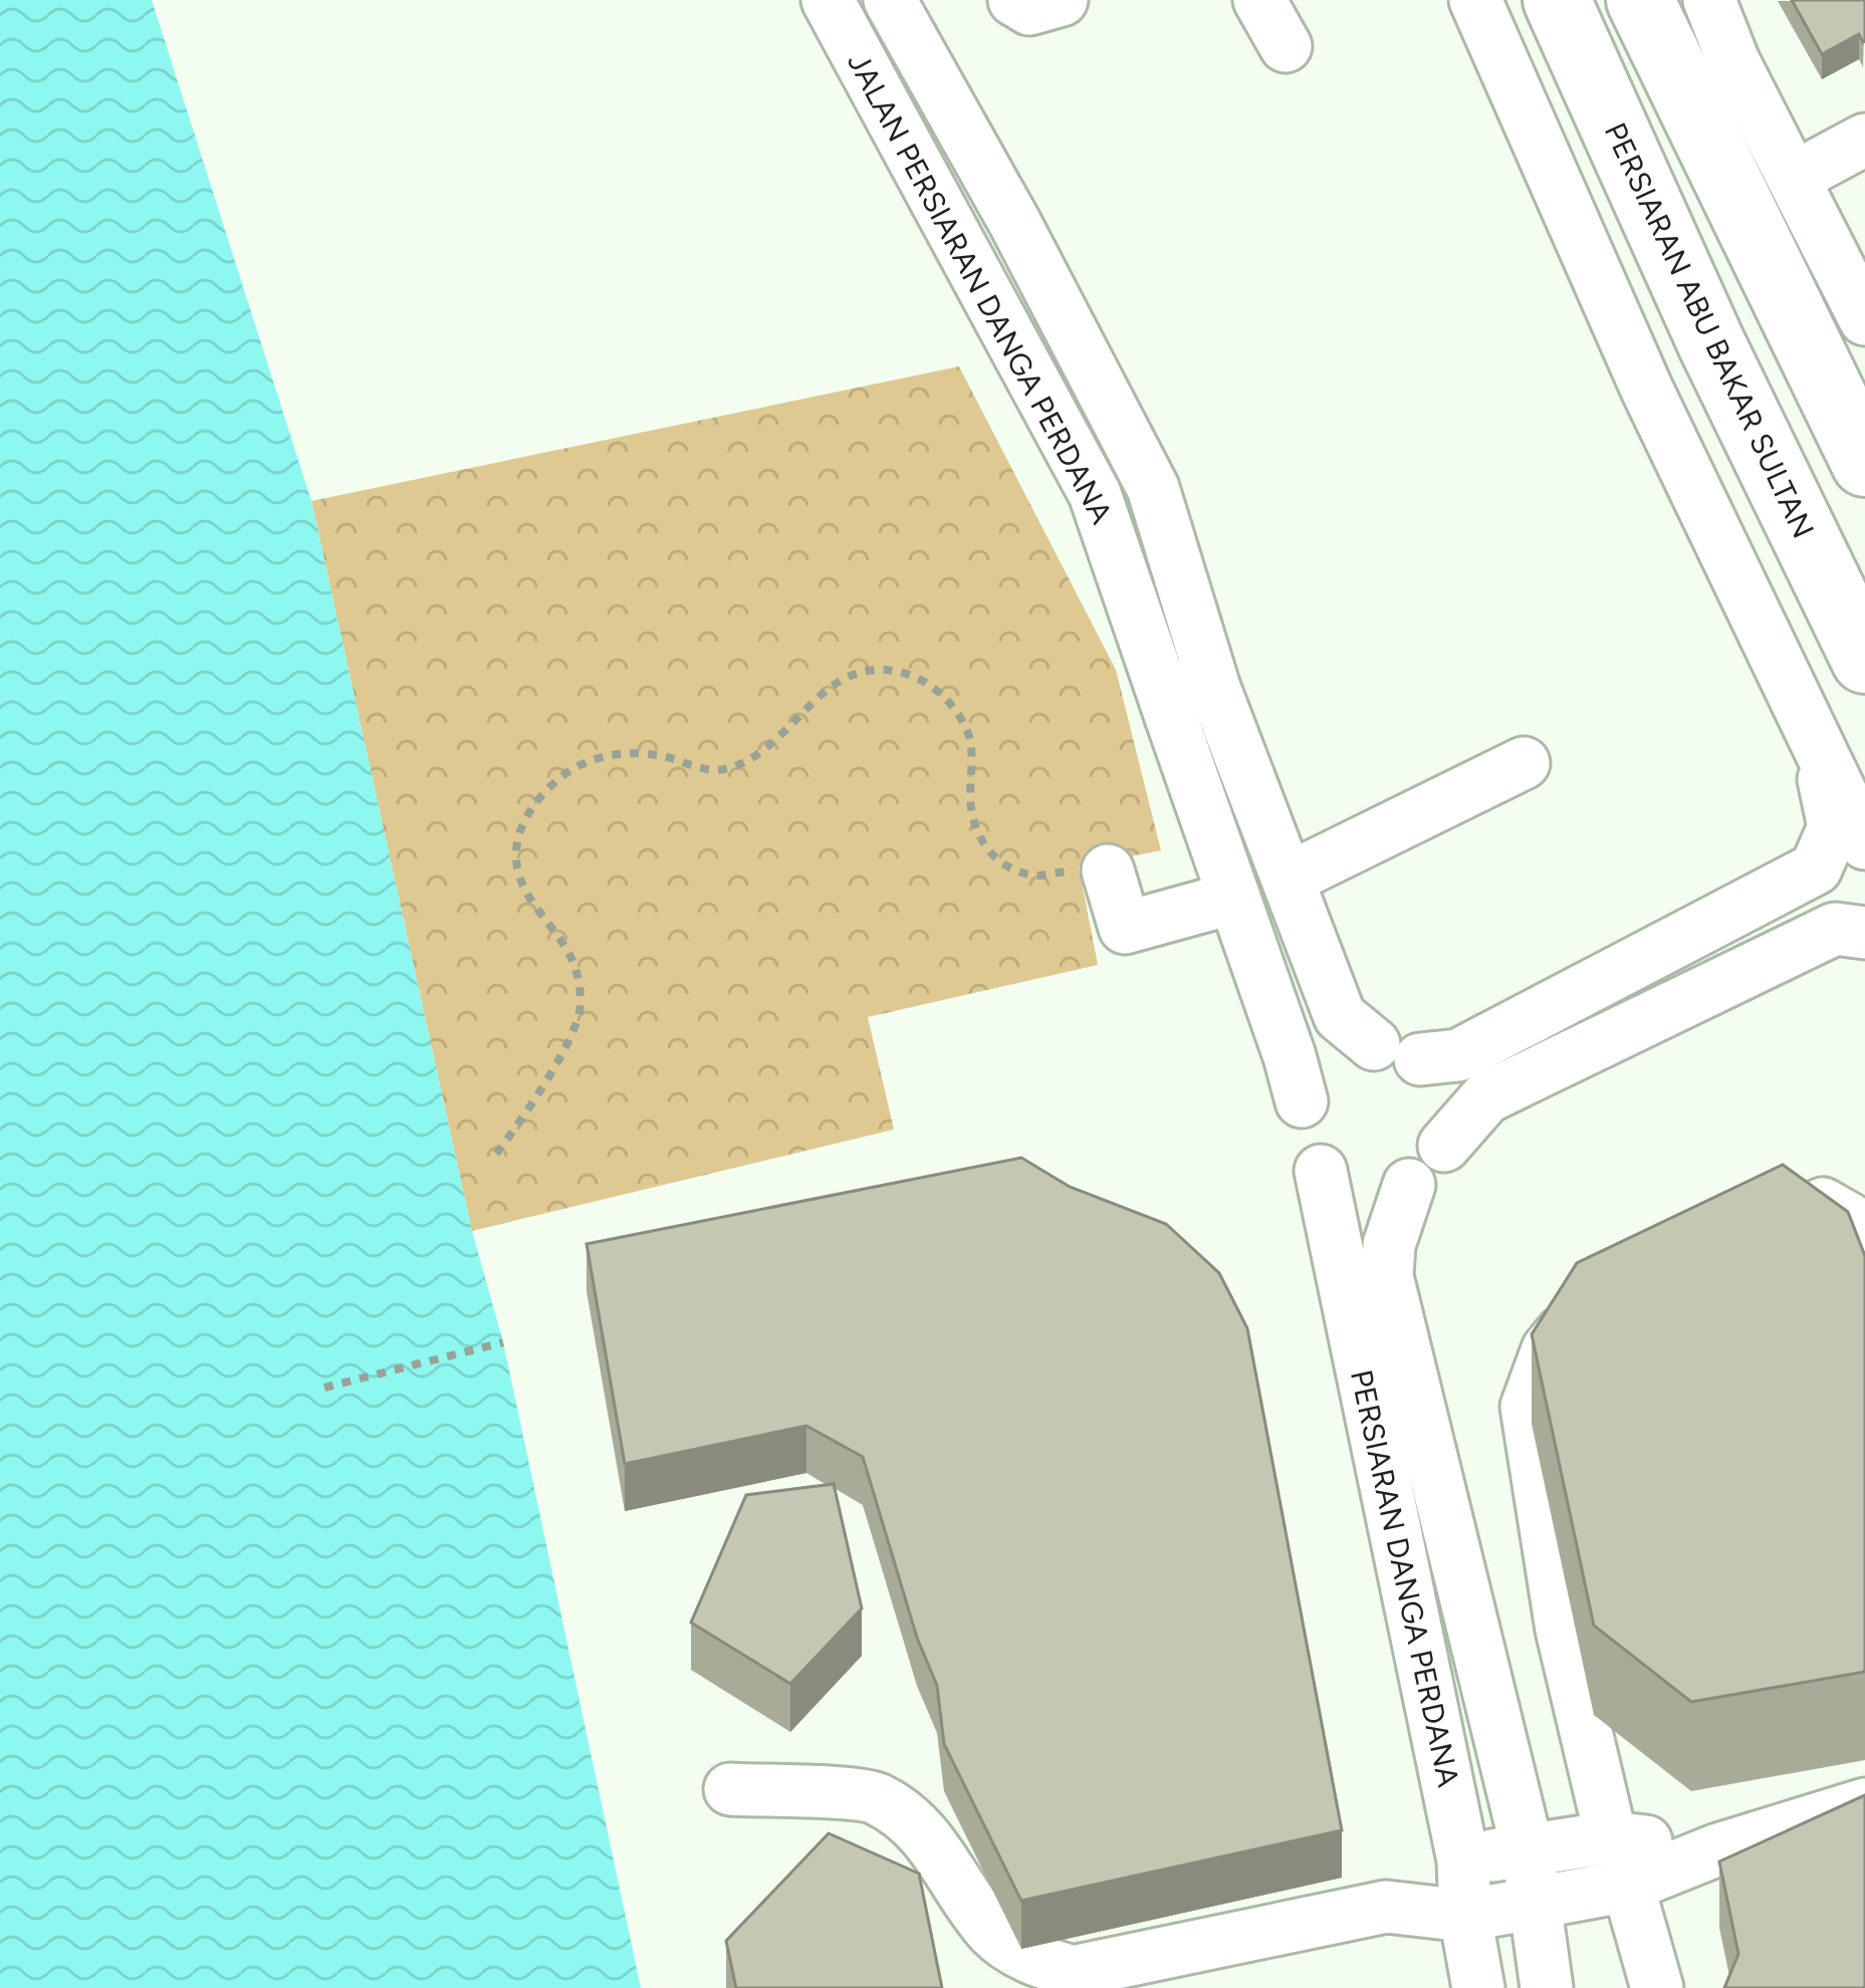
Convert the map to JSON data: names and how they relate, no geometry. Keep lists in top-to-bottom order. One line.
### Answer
{"streets":{"highway":["PERSIARAN ABU BAKAR SULTAN"],"street":["JALAN PERSIARAN DANGA PERDANA","PERSIARAN DANGA PERDANA"]},"crossings":[["JALAN PERSIARAN DANGA PERDANA","PERSIARAN DANGA PERDANA"]]}
